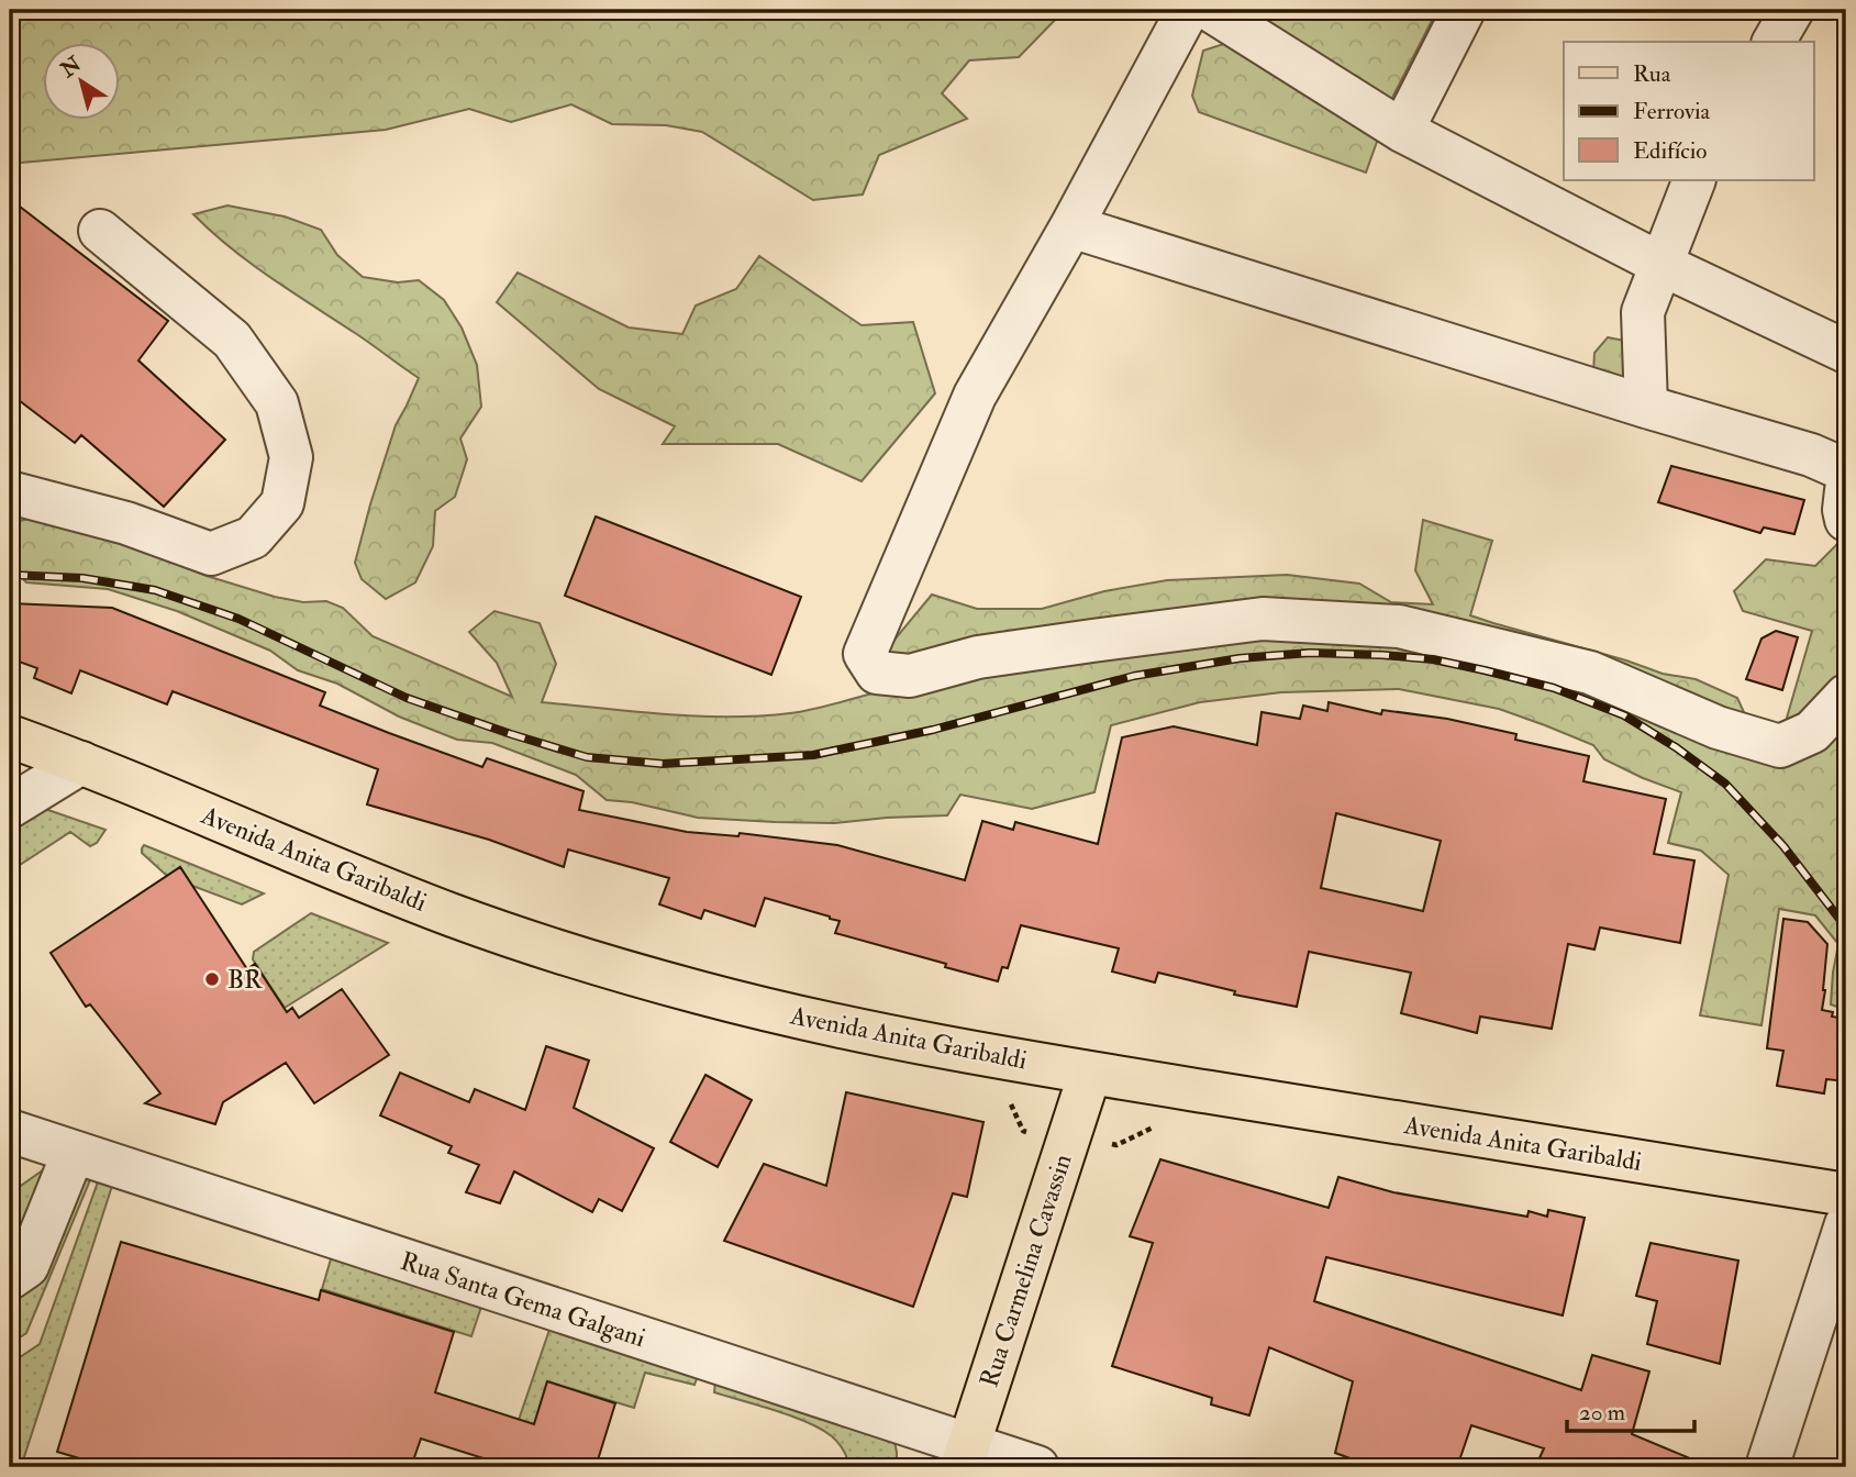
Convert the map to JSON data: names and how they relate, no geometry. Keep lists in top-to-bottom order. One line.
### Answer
{"streets":{"main road":["Avenida Anita Garibaldi","Rua Carmelina Cavassin"],"street":["Rua Santa Gema Galgani"]},"crossings":[["Avenida Anita Garibaldi","Rua Carmelina Cavassin"],["Rua Carmelina Cavassin","Rua Santa Gema Galgani"]],"places":["BR"],"legend":["Rua","Ferrovia","Edifício"],"scale_bar":"20 m","north":"top left"}
